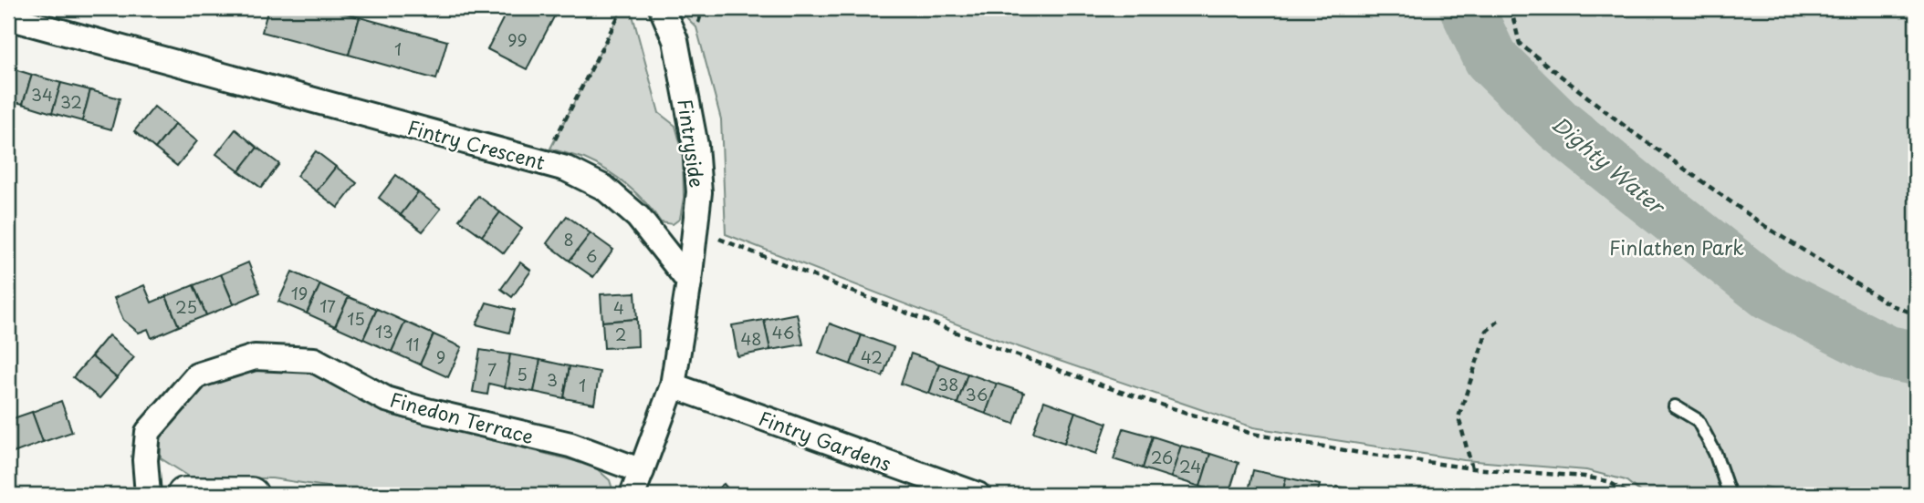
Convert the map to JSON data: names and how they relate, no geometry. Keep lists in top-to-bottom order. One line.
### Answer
{"streets":{"street":["Fintryside","Fintry Crescent","Finedon Terrace","Fintry Gardens"]},"crossings":[["Fintryside","Fintry Crescent"]],"water":["Dighty Water"],"parks":["Finlathen Park"],"house_numbers":["99","1","34","32","8","6","19","17","25","4","15","13","46","2","48","11","9","42","7","5","3","38","1","36","26","24"]}
